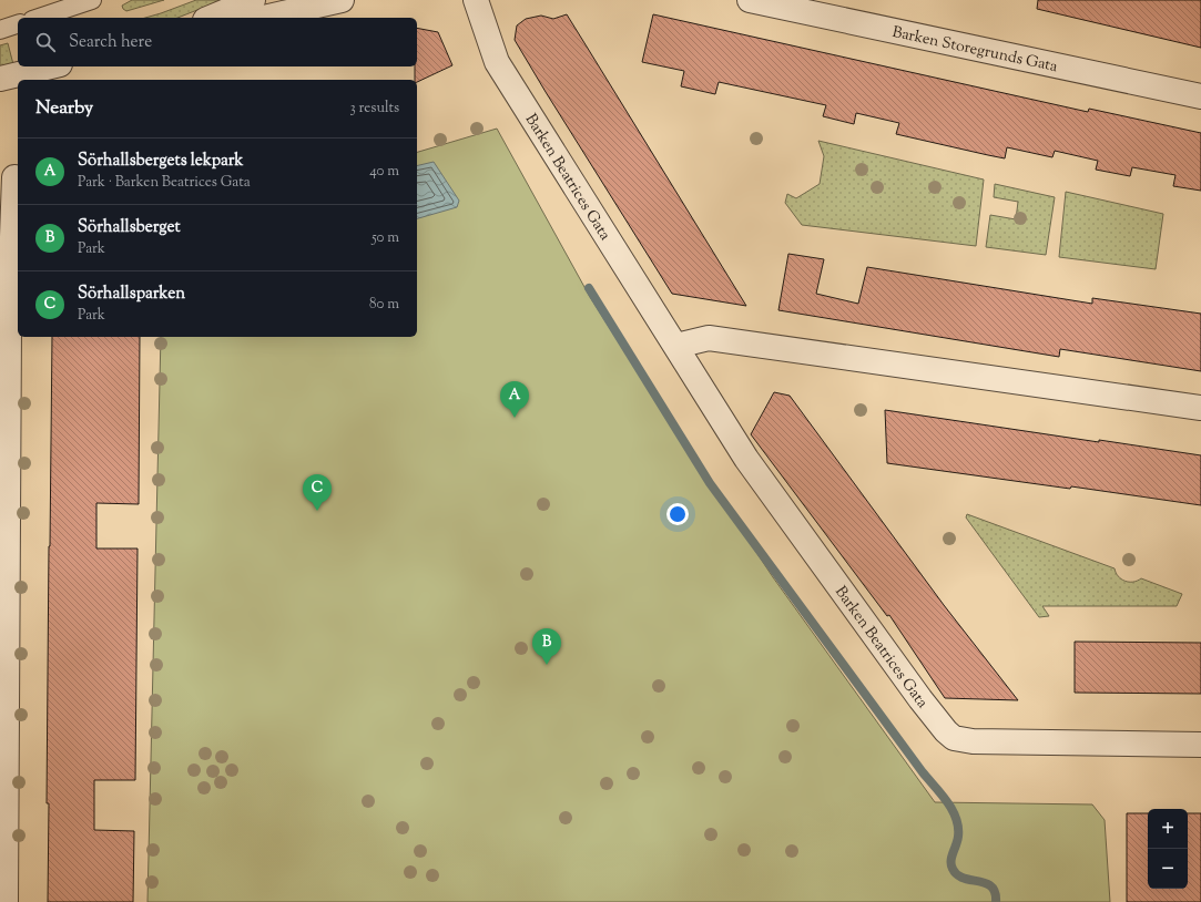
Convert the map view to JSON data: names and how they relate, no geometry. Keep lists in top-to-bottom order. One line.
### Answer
{"streets":{"street":["Barken Storegrunds Gata","Barken Beatrices Gata"]},"page":{"search":"Search here","heading":["Nearby","3 results"],"list":[{"mark":"A","name":"Sörhallsbergets lekpark","note":"Park · Barken Beatrices Gata","value":"40 m"},{"mark":"B","name":"Sörhallsberget","note":"Park","value":"50 m"},{"mark":"C","name":"Sörhallsparken","note":"Park","value":"80 m"}],"pins":["A","C","B"],"map_buttons":["+","−"]}}
